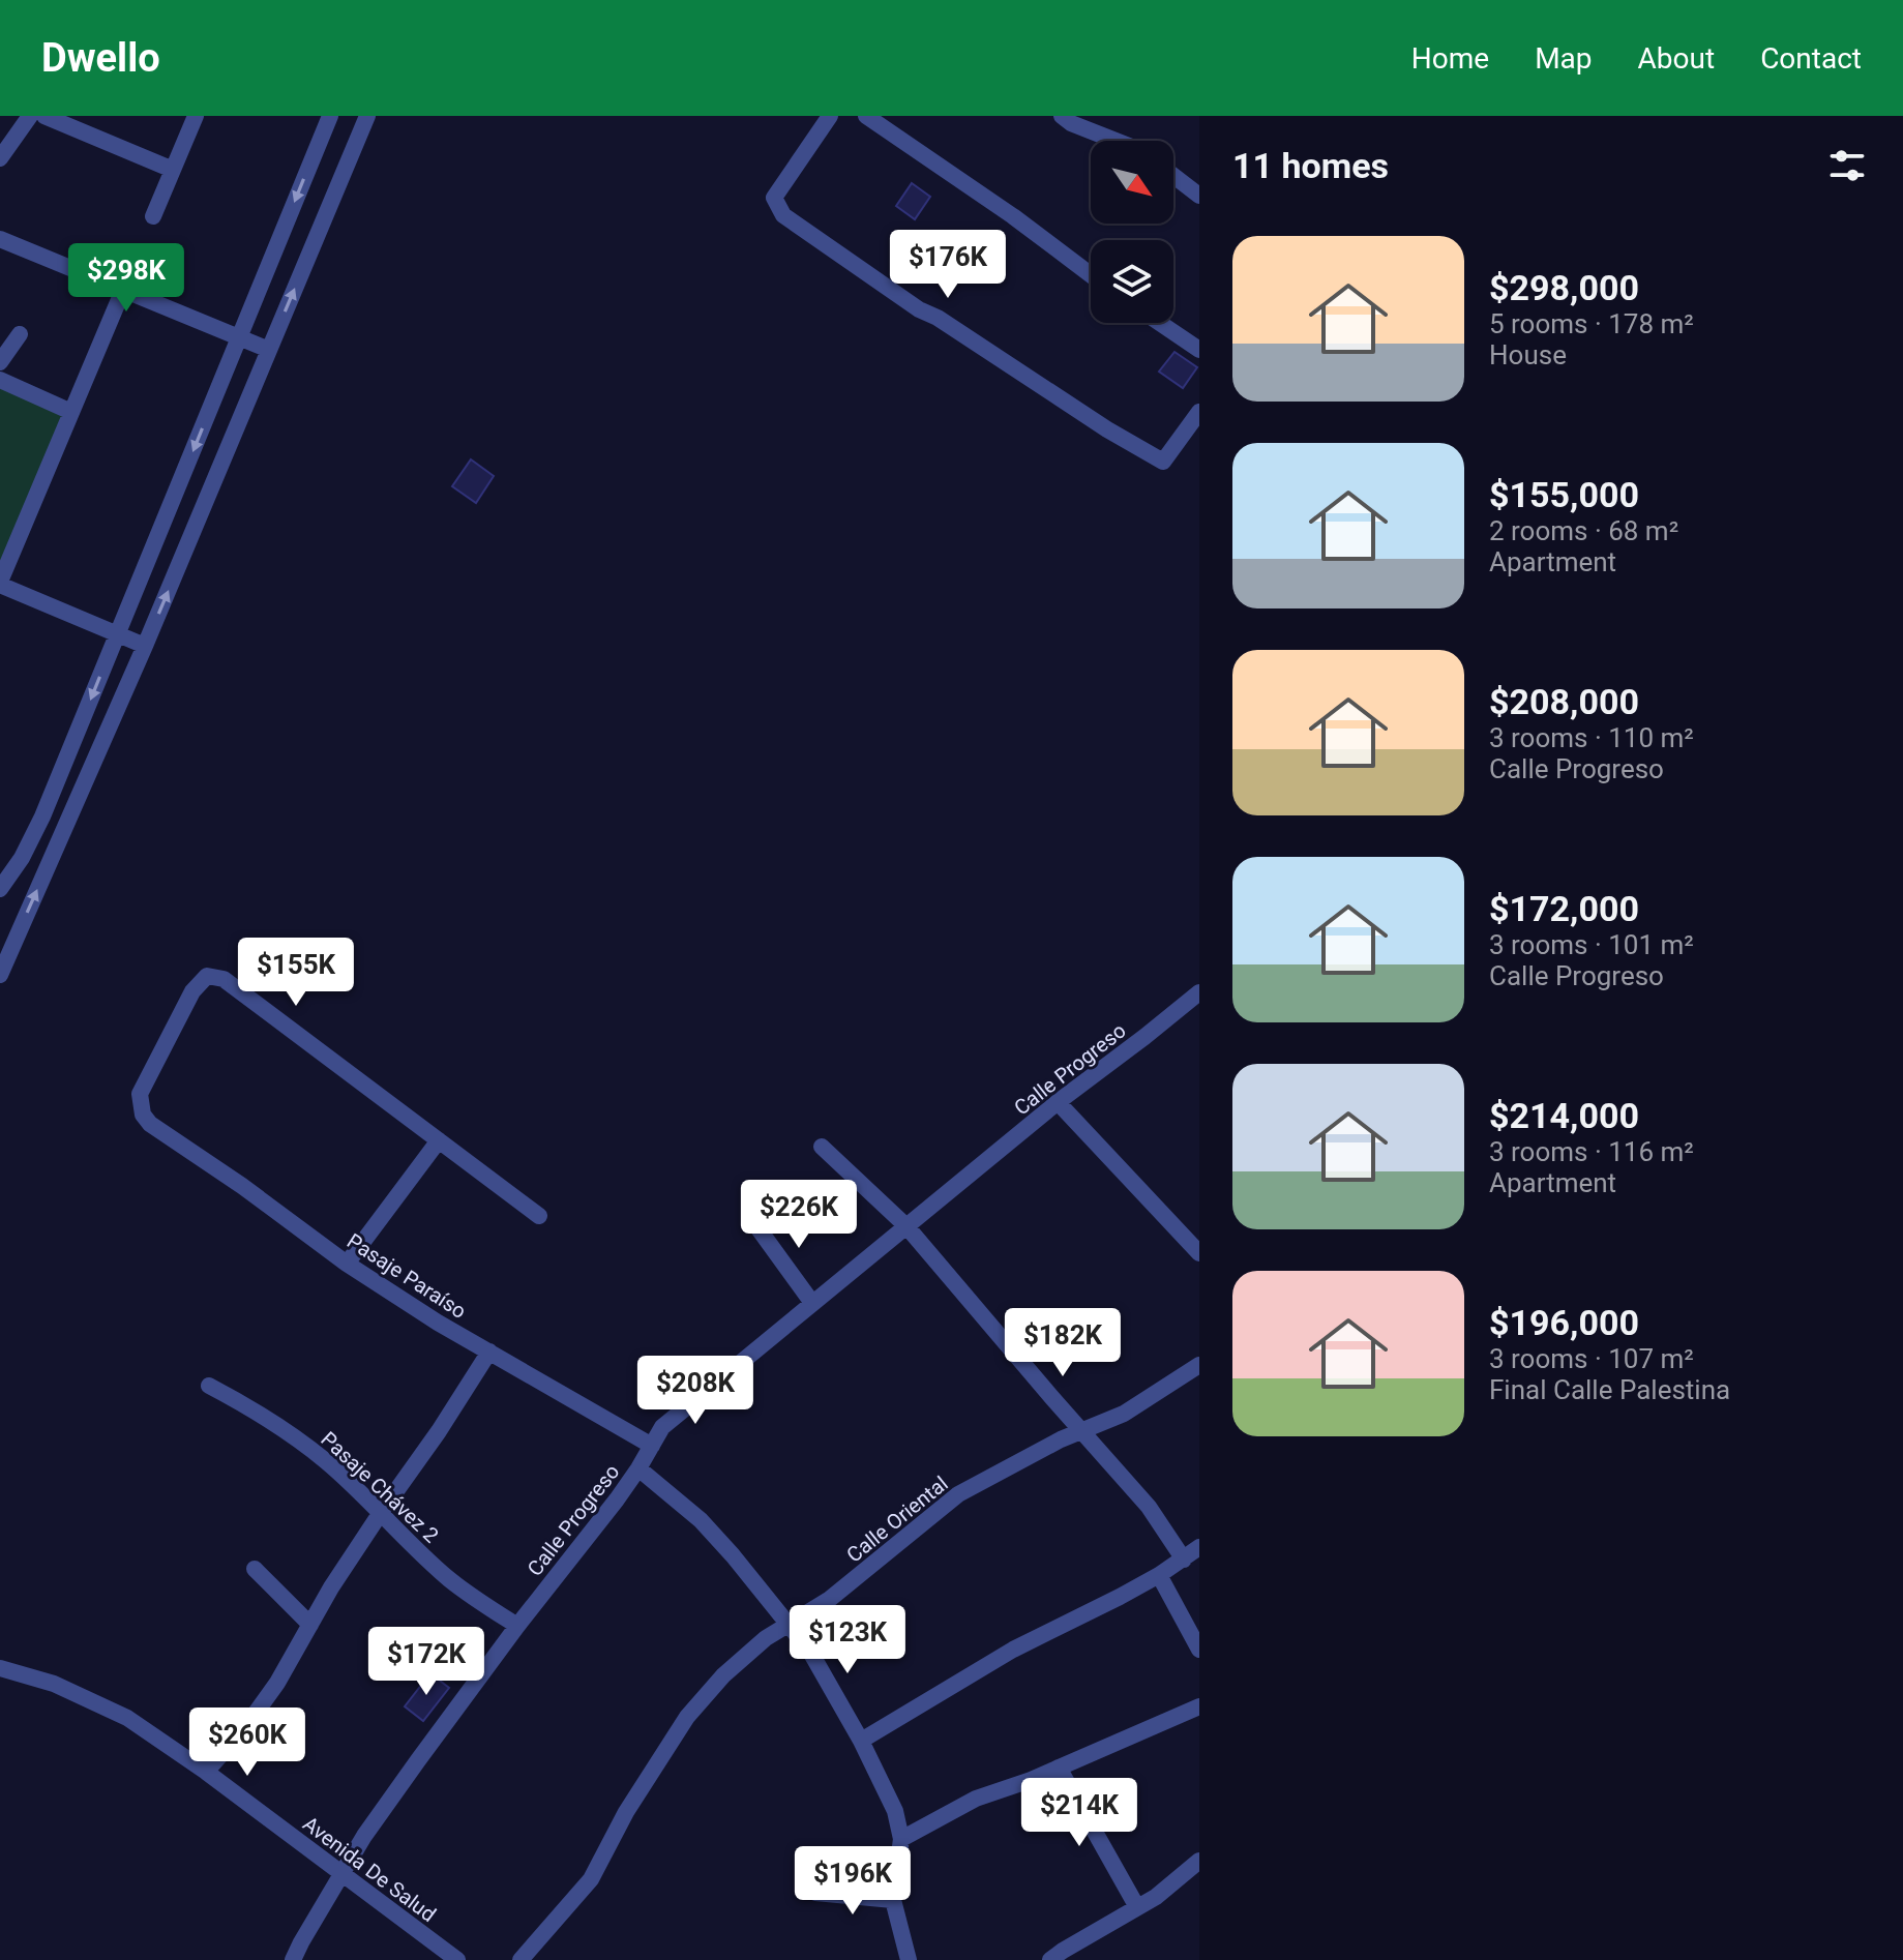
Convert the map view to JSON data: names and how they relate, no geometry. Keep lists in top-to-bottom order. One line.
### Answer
{"streets":{"street":["Calle Progreso","Pasaje Paraíso","Pasaje Chávez 2","Calle Oriental","Avenida De Salud"]},"crossings":[["Calle Progreso","Pasaje Paraíso"],["Calle Progreso","Pasaje Chávez 2"],["Calle Progreso","Avenida De Salud"]],"north":"bottom right","page":{"header":"Dwello","nav":["Home","Map","About","Contact"],"heading":"11 homes","list":[{"name":"$298,000","note":"5 rooms · 178 m² · House"},{"name":"$155,000","note":"2 rooms · 68 m² · Apartment"},{"name":"$208,000","note":"3 rooms · 110 m² · Calle Progreso"},{"name":"$172,000","note":"3 rooms · 101 m² · Calle Progreso"},{"name":"$214,000","note":"3 rooms · 116 m² · Apartment"},{"name":"$196,000","note":"3 rooms · 107 m² · Final Calle Palestina"}],"price":["$176K","$298K","$155K","$226K","$182K","$208K","$123K","$172K","$260K","$214K","$196K"]}}
